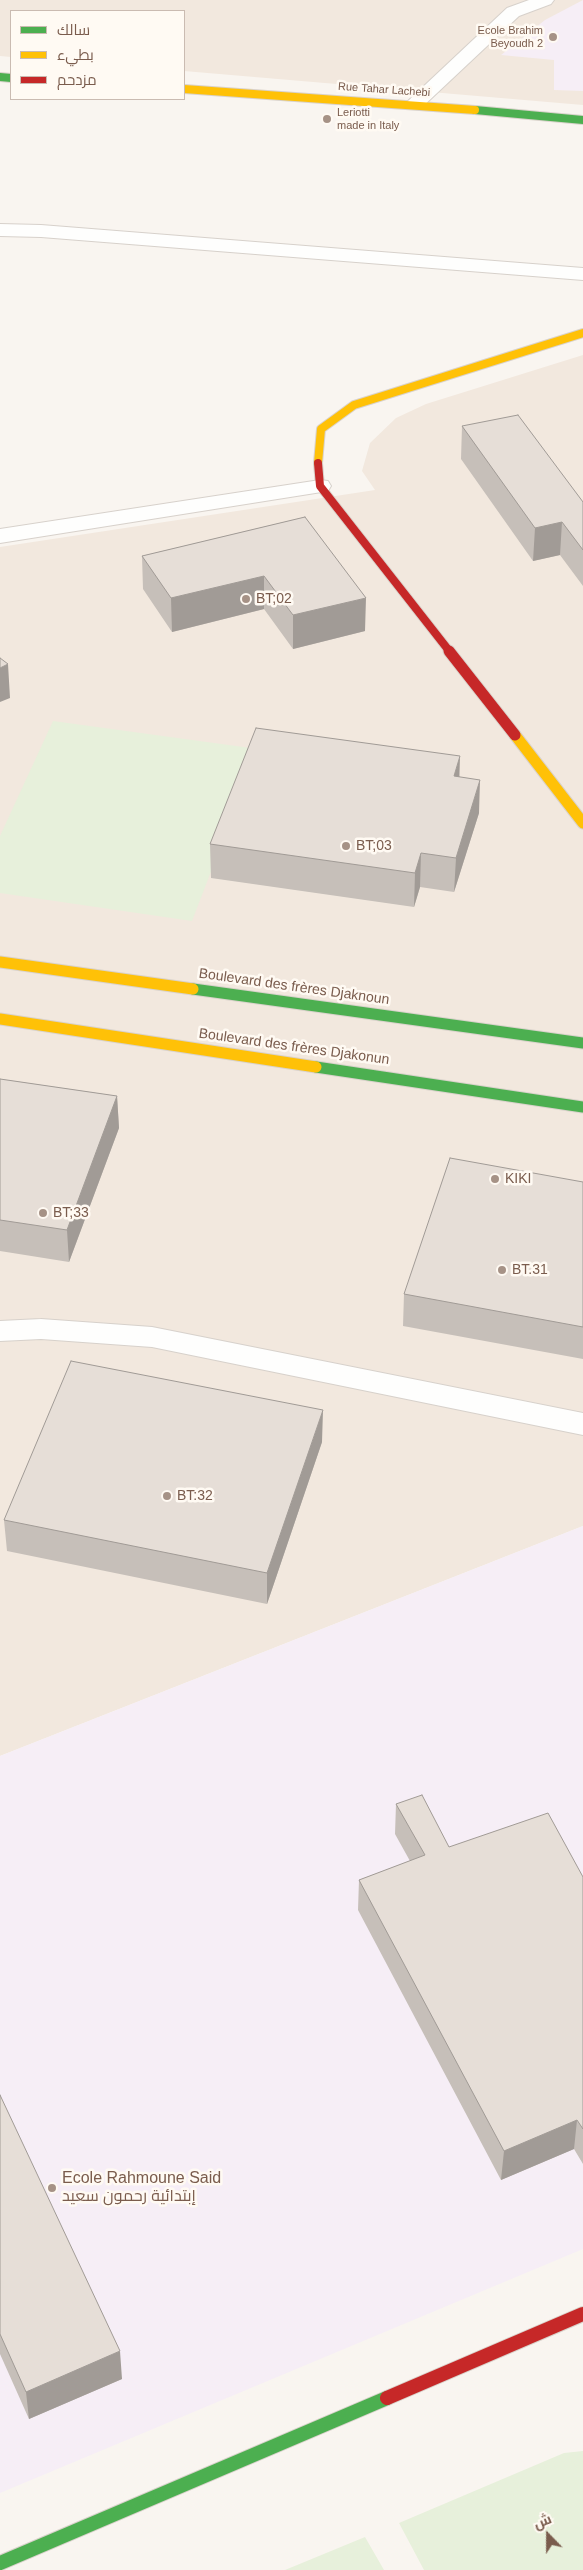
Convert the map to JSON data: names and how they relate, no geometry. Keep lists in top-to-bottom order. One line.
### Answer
{"streets":{"street":["Rue Tahar Lachebi","Boulevard des frères Djaknoun","Boulevard des frères Djakonun"]},"places":["Ecole Brahim Beyoudh 2","Leriotti made in Italy","BT;02","BT;03","KIKI","BT;33","BT.31","BT:32","Ecole Rahmoune Said إبتدائية رحمون سعيد"],"legend":["سالك","بطيء","مزدحم"],"north":"top"}
